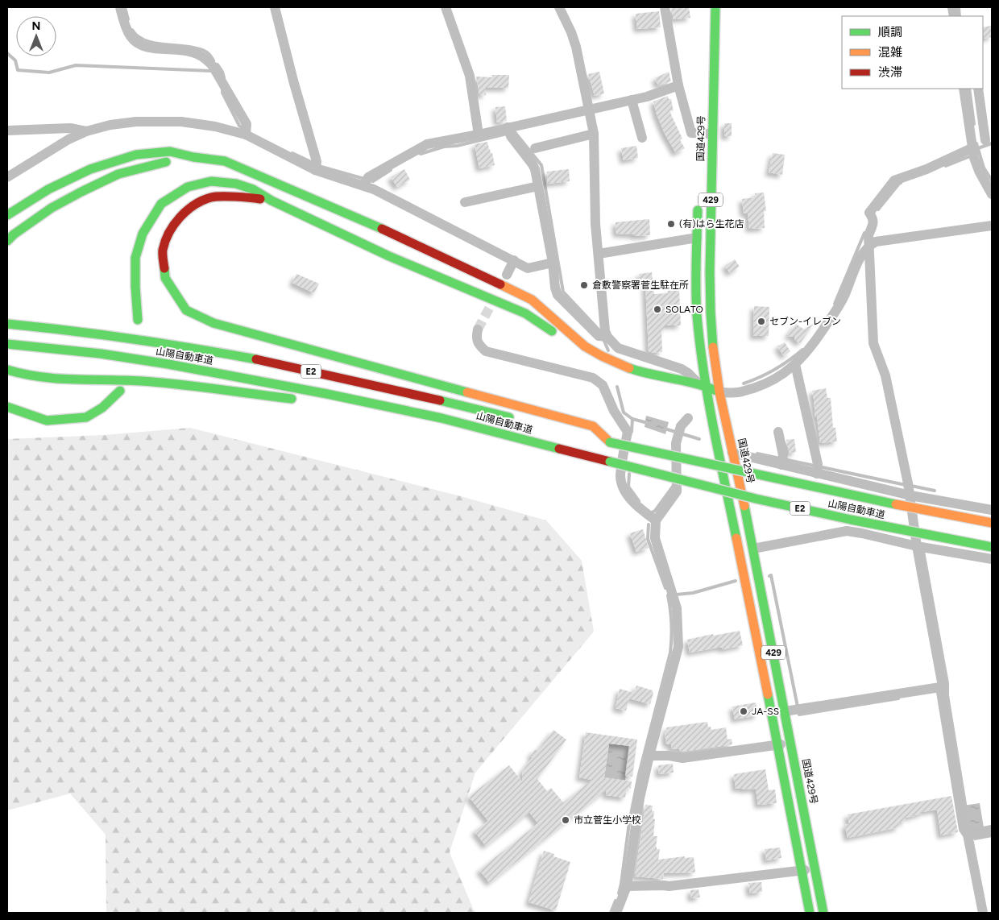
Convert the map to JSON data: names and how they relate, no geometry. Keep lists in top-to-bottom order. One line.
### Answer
{"streets":{"highway":["国道429号","429","山陽自動車道","E2"]},"places":["(有)はら生花店","倉敷警察署菅生駐在所","SOLATO","セブン-イレブン","JA-SS","市立菅生小学校"],"legend":["順調","混雑","渋滞"],"north":"top"}
